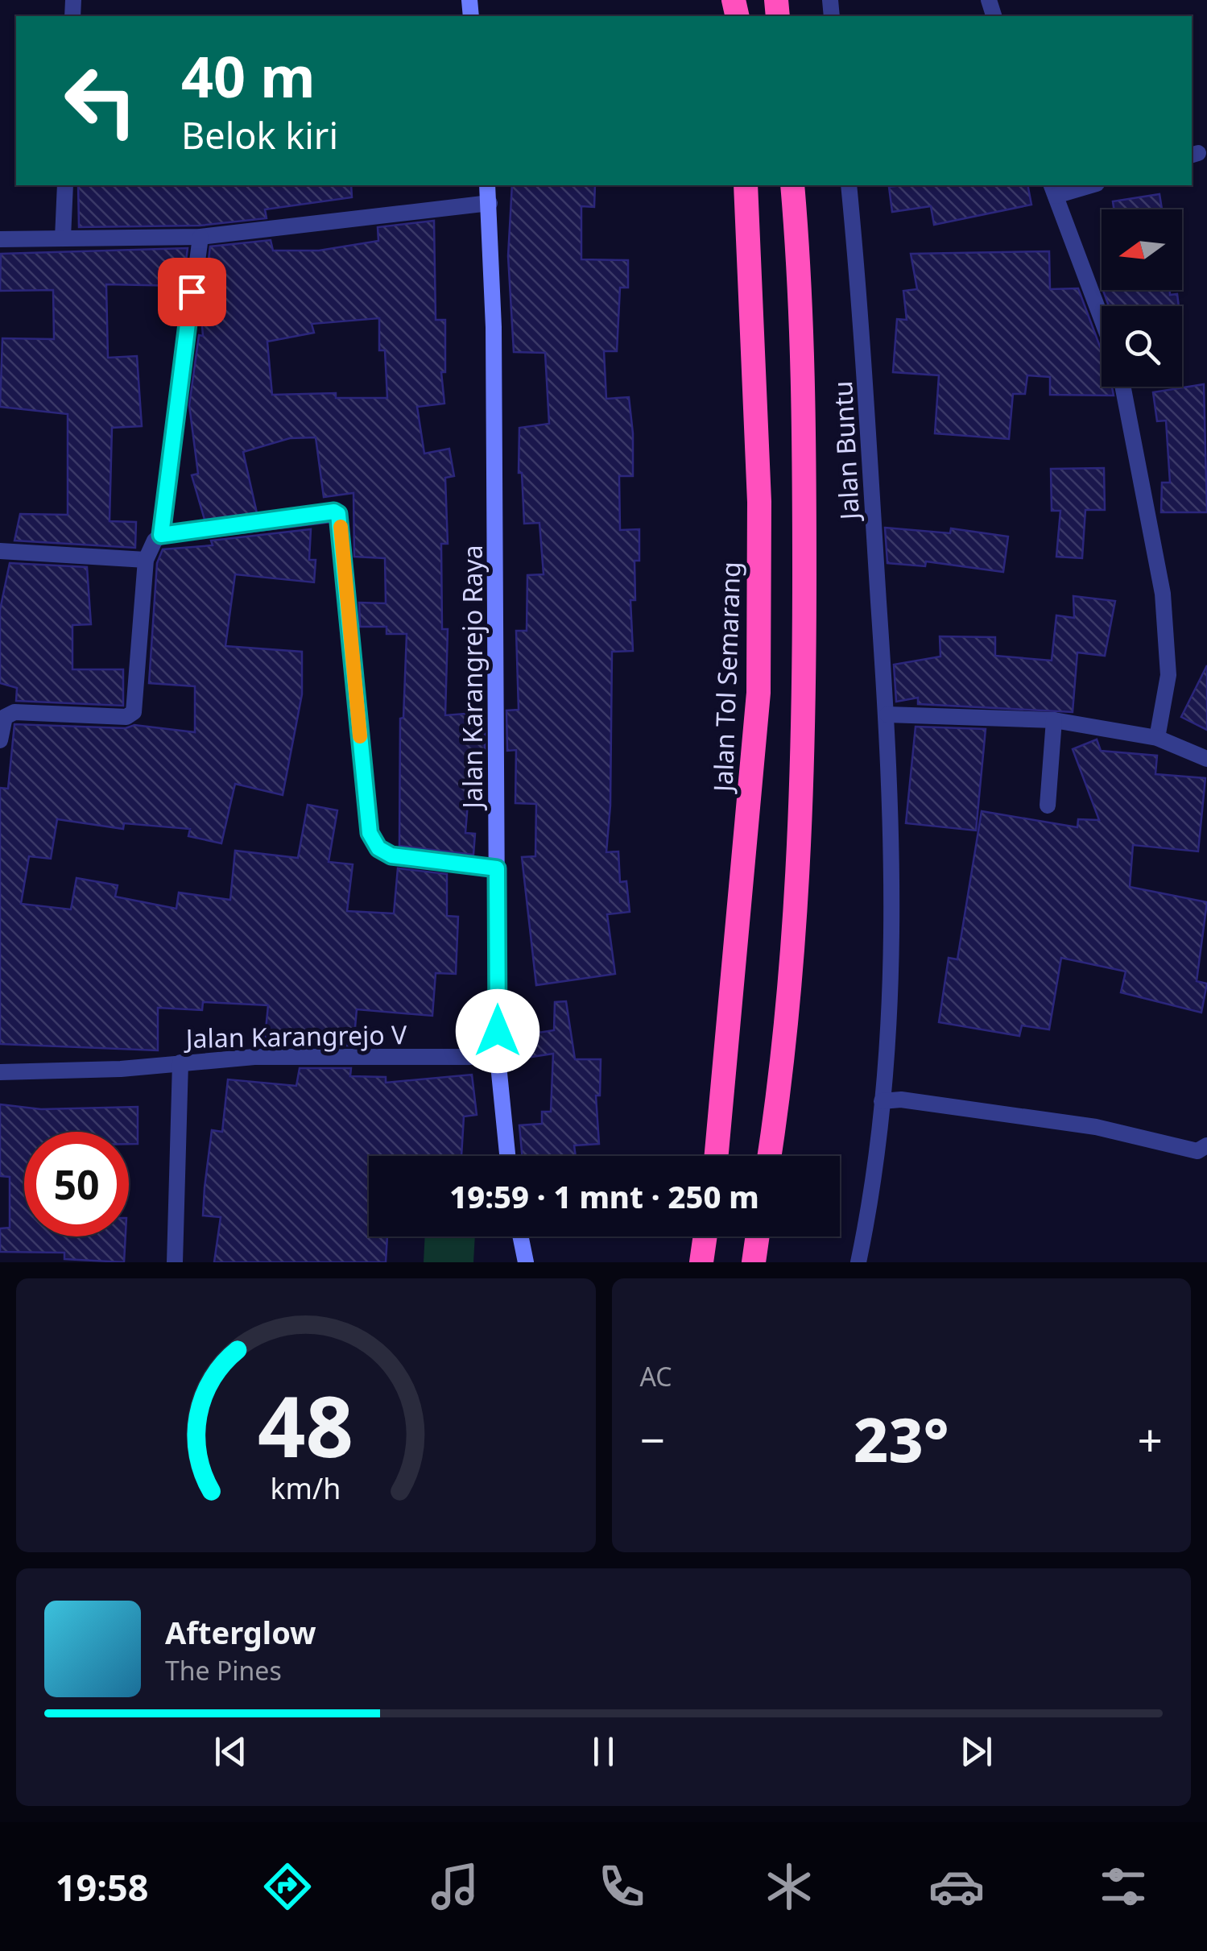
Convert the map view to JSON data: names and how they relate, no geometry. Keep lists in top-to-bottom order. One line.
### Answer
{"streets":{"highway":["Jalan Tol Semarang"],"main road":["Jalan Karangrejo Raya"],"street":["Jalan Buntu","Jalan Karangrejo V"]},"crossings":[["Jalan Karangrejo Raya","Jalan Karangrejo V"]],"north":"left","page":{"turn":["40 m","Belok kiri"],"limit":"50","trip":"19:59 · 1 mnt · 250 m","tile":"AC","heat":["−","23°","+"],"song":["Afterglow","The Pines"],"tabs":"19:58","gauge":["48","km/h"]}}
